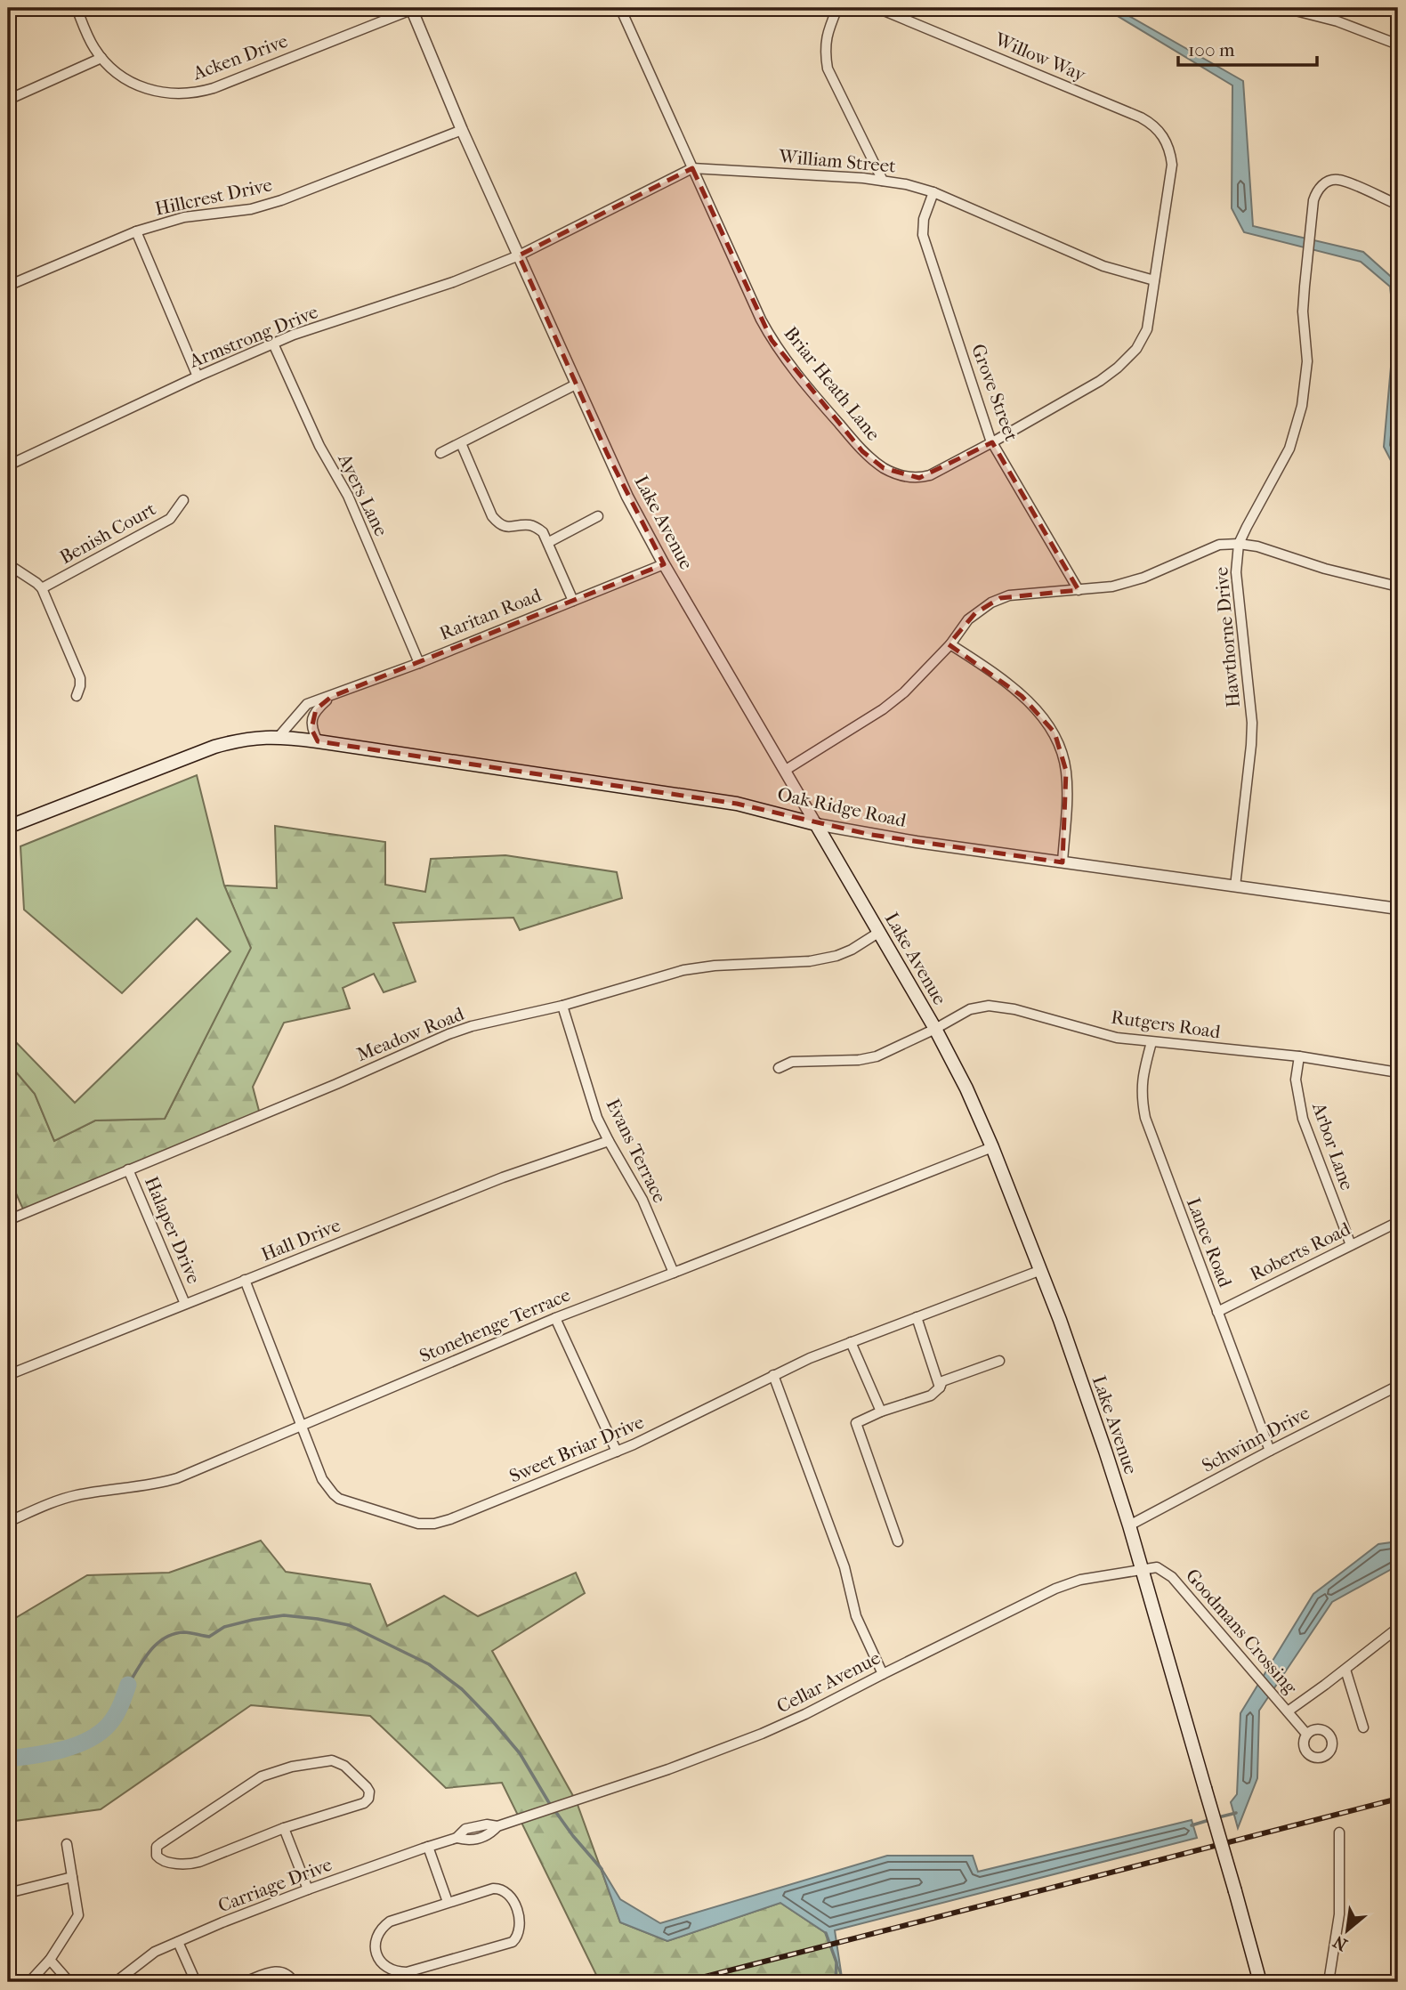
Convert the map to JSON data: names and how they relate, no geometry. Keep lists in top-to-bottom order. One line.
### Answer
{"streets":{"main road":["Lake Avenue","Oak Ridge Road"],"street":["Acken Drive","Willow Way","William Street","Hillcrest Drive","Armstrong Drive","Briar Heath Lane","Grove Street","Ayers Lane","Benish Court","Raritan Road","Hawthorne Drive","Rutgers Road","Meadow Road","Arbor Lane","Evans Terrace","Halaper Drive","Hall Drive","Lance Road","Roberts Road","Stonehenge Terrace","Schwinn Drive","Sweet Briar Drive","Goodmans Crossing","Cellar Avenue","Carriage Drive"]},"crossings":[["Acken Drive","Lake Avenue"],["Willow Way","Briar Heath Lane"],["William Street","Armstrong Drive"],["William Street","Briar Heath Lane"],["William Street","Grove Street"],["William Street","Lake Avenue"],["Hillcrest Drive","Lake Avenue"],["Armstrong Drive","Ayers Lane"],["Armstrong Drive","Lake Avenue"],["Briar Heath Lane","Grove Street"],["Ayers Lane","Raritan Road"],["Lake Avenue","Raritan Road"],["Lake Avenue","Oak Ridge Road"],["Lake Avenue","Rutgers Road"],["Lake Avenue","Meadow Road"],["Lake Avenue","Stonehenge Terrace"],["Lake Avenue","Schwinn Drive"],["Lake Avenue","Sweet Briar Drive"],["Lake Avenue","Goodmans Crossing"],["Lake Avenue","Cellar Avenue"],["Raritan Road","Oak Ridge Road"],["Hawthorne Drive","Oak Ridge Road"],["Rutgers Road","Arbor Lane"],["Rutgers Road","Lance Road"],["Meadow Road","Evans Terrace"],["Meadow Road","Halaper Drive"],["Arbor Lane","Roberts Road"],["Evans Terrace","Hall Drive"],["Evans Terrace","Stonehenge Terrace"],["Halaper Drive","Hall Drive"],["Hall Drive","Sweet Briar Drive"],["Lance Road","Roberts Road"],["Lance Road","Schwinn Drive"],["Stonehenge Terrace","Sweet Briar Drive"],["Goodmans Crossing","Cellar Avenue"],["Cellar Avenue","Carriage Drive"]],"scale_bar":"100 m","north":"bottom left"}
